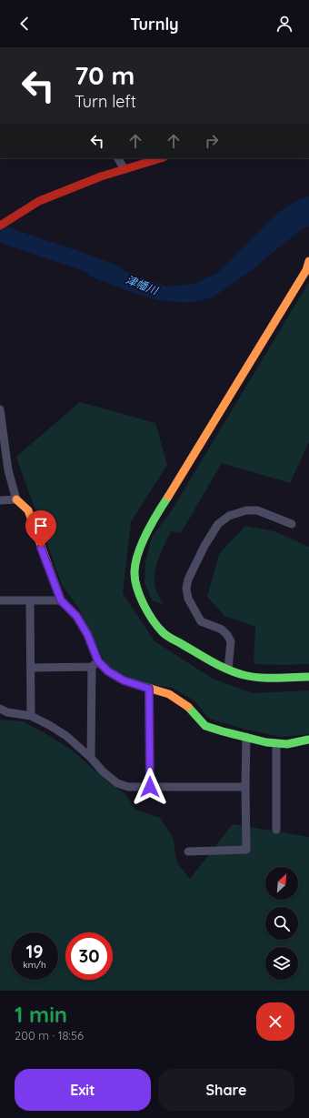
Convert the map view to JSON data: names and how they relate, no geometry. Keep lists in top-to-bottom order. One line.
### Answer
{"water":["津幡川"],"north":"top right","page":{"header":"Turnly","turn":["70 m","Turn left"],"speed":"19 km/h","limit":"30","heading":["1 min","200 m · 18:56"],"buttons":["Exit","Share"]}}
